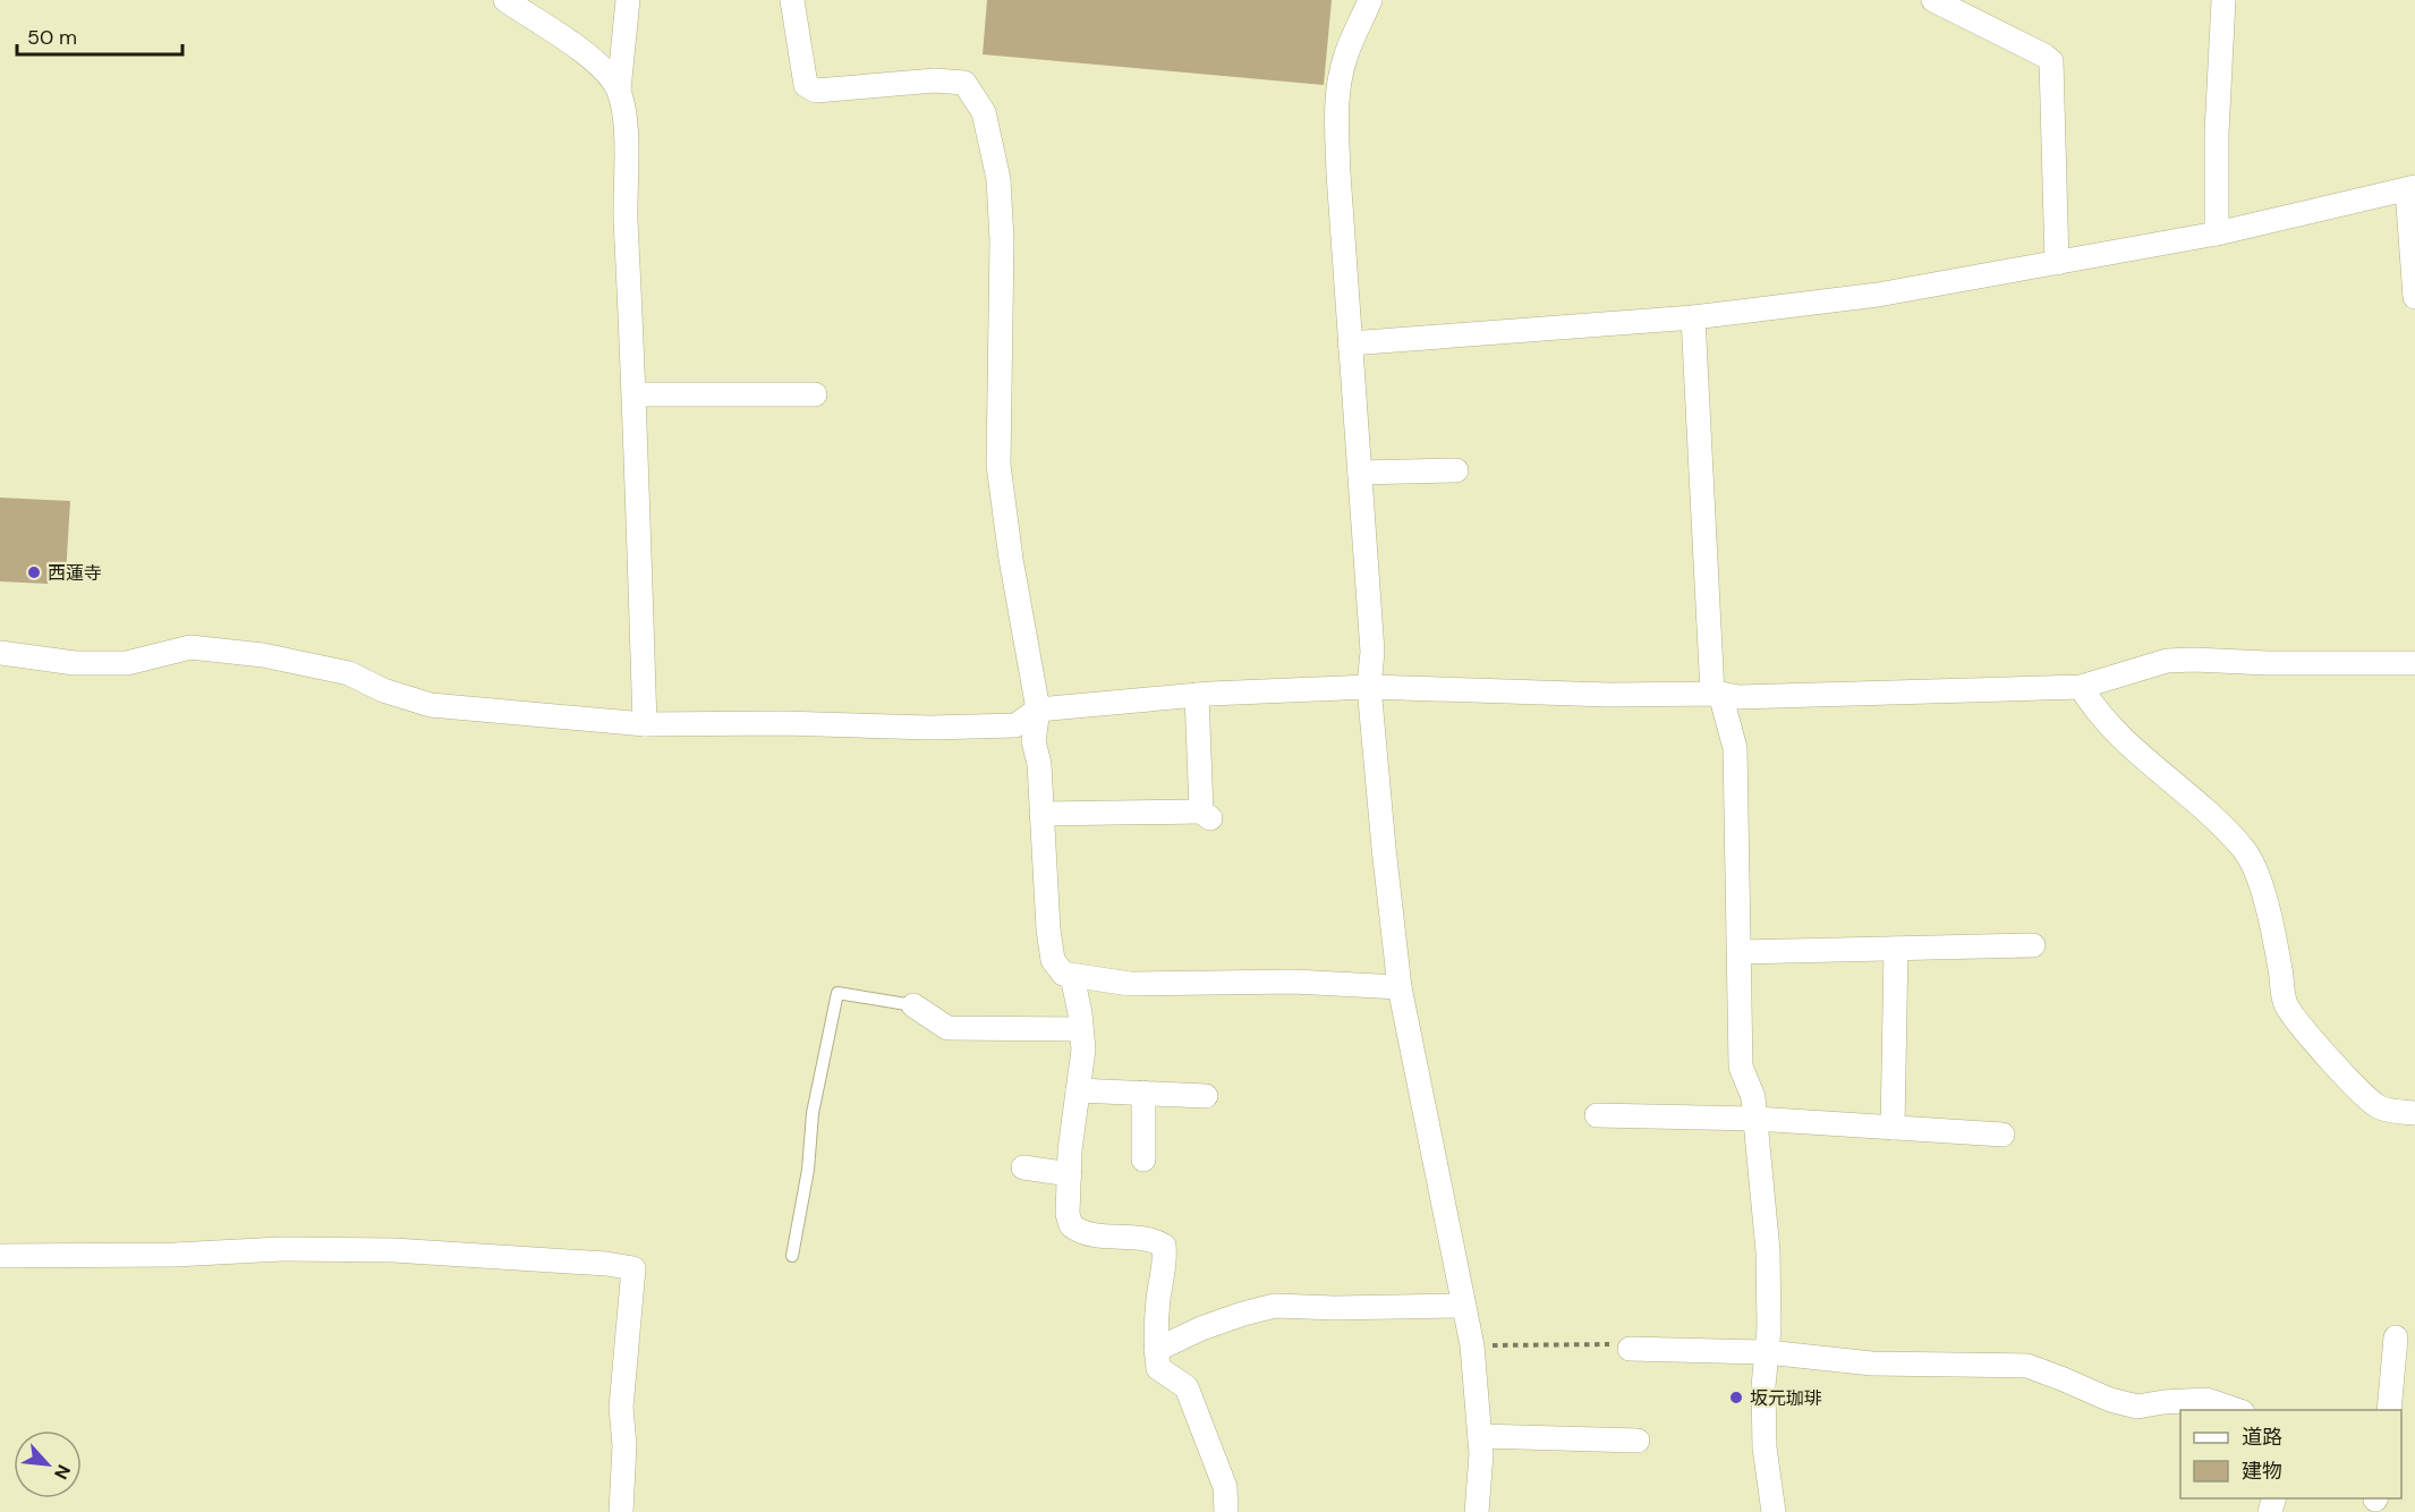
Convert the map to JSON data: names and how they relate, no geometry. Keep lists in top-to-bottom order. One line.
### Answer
{"places":["西蓮寺","坂元珈琲"],"legend":["道路","建物"],"scale_bar":"50 m","north":"bottom right"}
